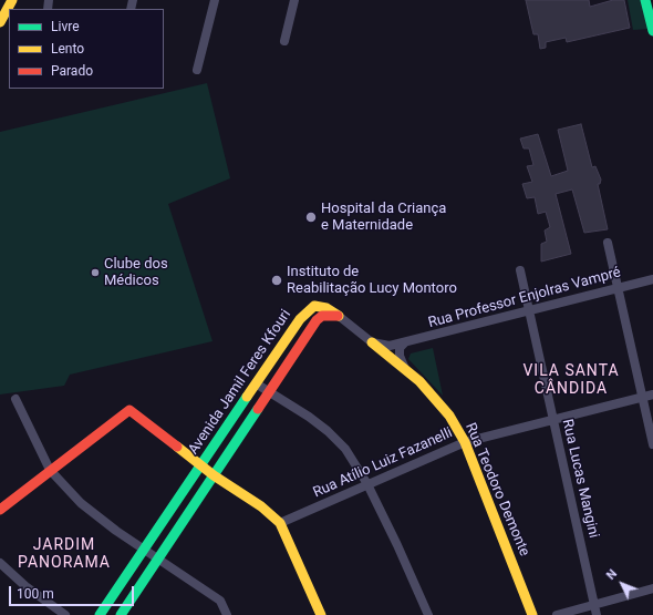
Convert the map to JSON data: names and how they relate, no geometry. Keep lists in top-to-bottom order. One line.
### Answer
{"streets":{"street":["Rua Professor Enjolras Vampré","Avenida Jamil Feres Kfouri","Rua Atílio Luiz Fazanelli","Rua Lucas Mangini","Rua Teodoro Demonte"]},"crossings":[["Rua Professor Enjolras Vampré","Rua Lucas Mangini"],["Rua Professor Enjolras Vampré","Rua Teodoro Demonte"],["Avenida Jamil Feres Kfouri","Rua Teodoro Demonte"],["Rua Atílio Luiz Fazanelli","Rua Lucas Mangini"],["Rua Atílio Luiz Fazanelli","Rua Teodoro Demonte"]],"districts":["VILA SANTA CÂNDIDA","JARDIM PANORAMA"],"places":["Hospital da Criança e Maternidade","Clube dos Médicos","Instituto de Reabilitação Lucy Montoro"],"legend":["Livre","Lento","Parado"],"scale_bar":"100 m","north":"top left"}
